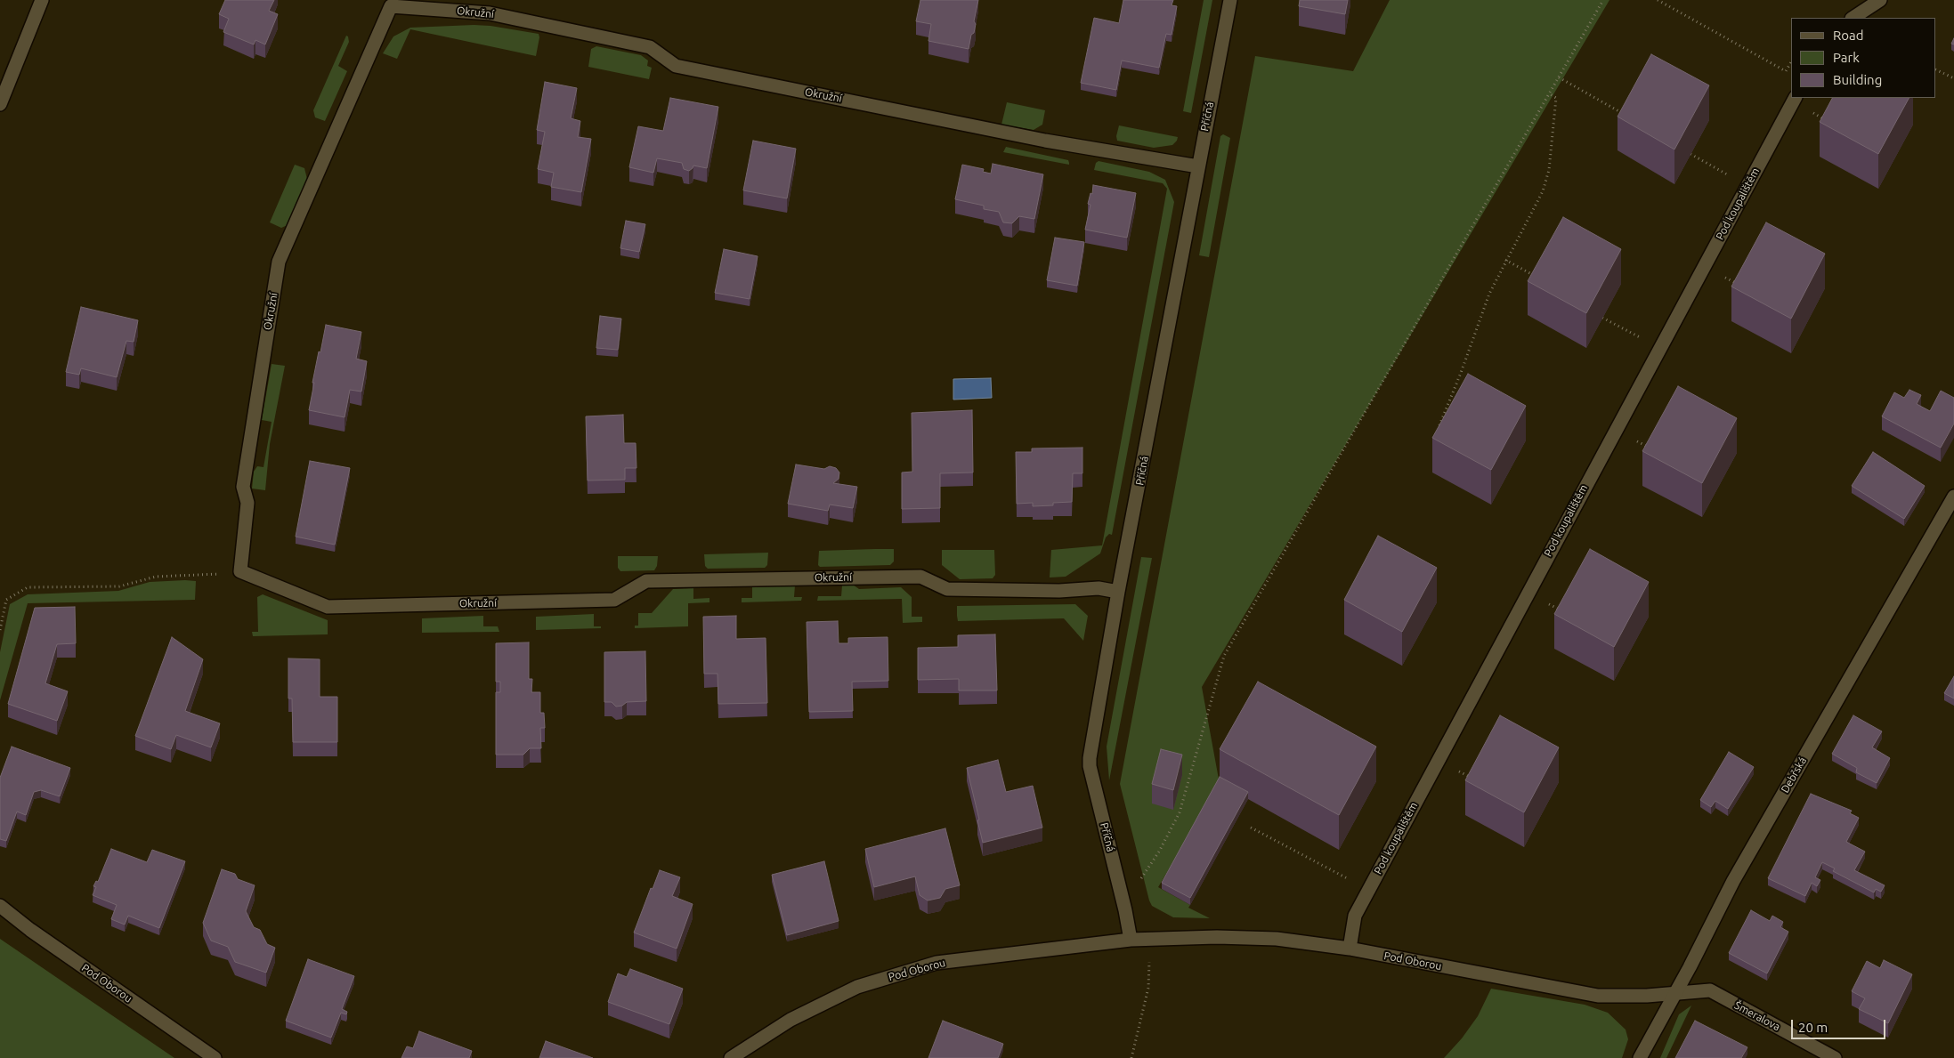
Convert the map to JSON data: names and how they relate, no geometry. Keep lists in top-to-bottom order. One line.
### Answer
{"streets":{"street":["Okružní","Příčná","Pod koupalištěm","Debřská","Pod Oborou","Šmeralova"]},"crossings":[["Okružní","Příčná"],["Příčná","Pod Oborou"],["Pod koupalištěm","Pod Oborou"],["Debřská","Pod Oborou"],["Debřská","Šmeralova"],["Pod Oborou","Šmeralova"]],"legend":["Road","Park","Building"],"scale_bar":"20 m"}
